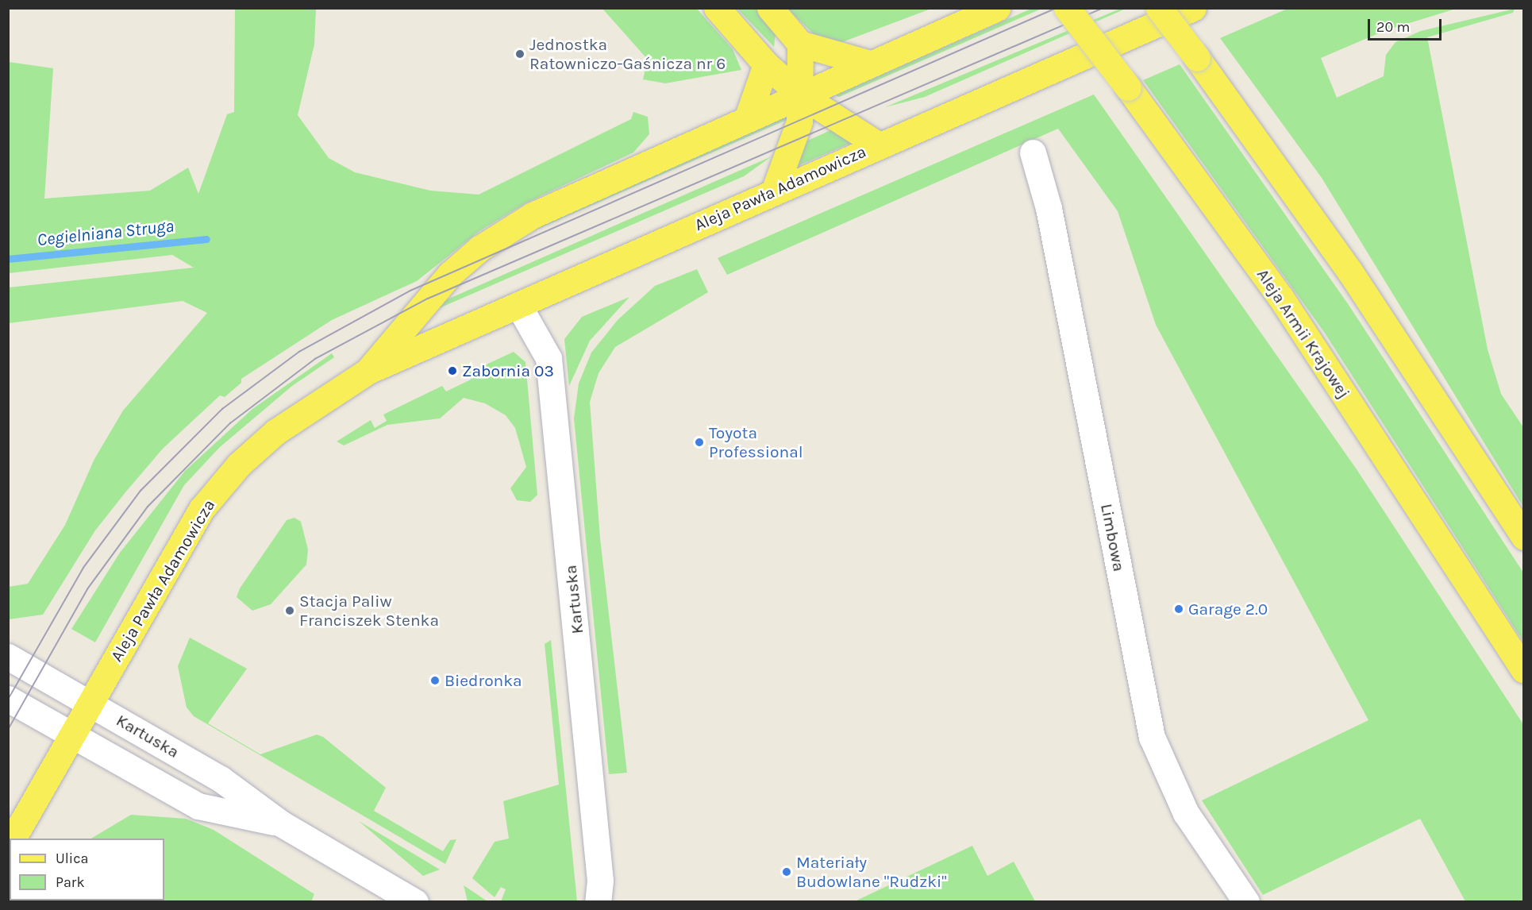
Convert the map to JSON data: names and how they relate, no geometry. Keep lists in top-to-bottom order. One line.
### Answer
{"streets":{"main road":["Aleja Pawła Adamowicza","Aleja Armii Krajowej"],"street":["Limbowa","Kartuska"]},"crossings":[["Aleja Pawła Adamowicza","Kartuska"]],"water":["Cegielniana Struga"],"places":["Jednostka Ratowniczo-Gaśnicza nr 6","Zabornia 03","Toyota Professional","Garage 2.0","Stacja Paliw Franciszek Stenka","Biedronka","Materiały Budowlane \"Rudzki\""],"legend":["Ulica","Park"],"scale_bar":"20 m"}
